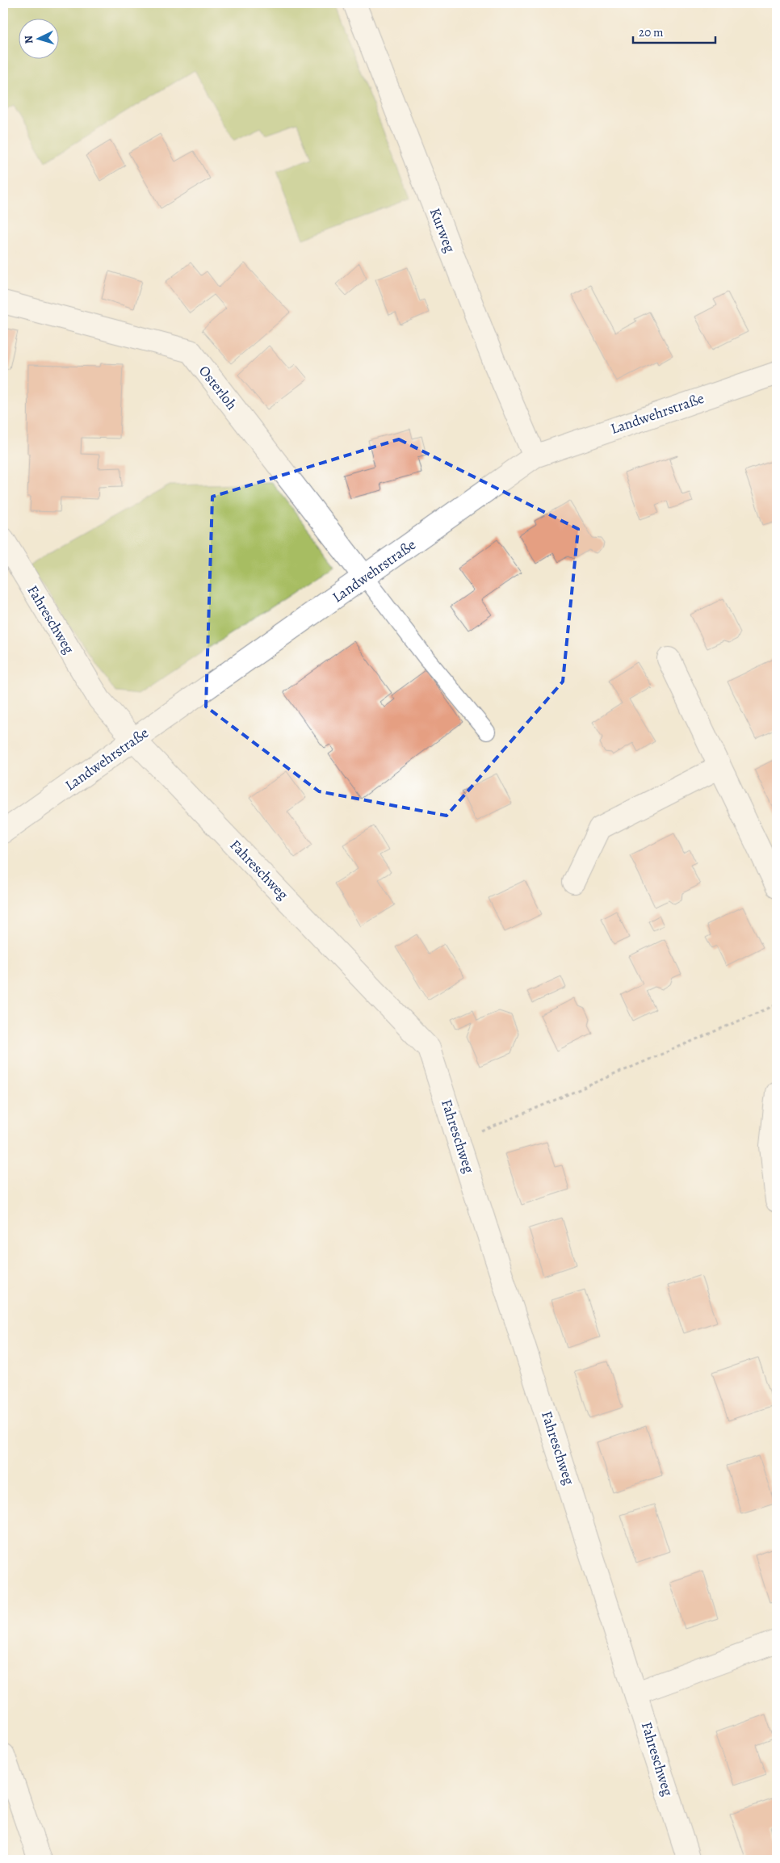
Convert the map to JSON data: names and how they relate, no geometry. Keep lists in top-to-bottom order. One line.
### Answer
{"streets":{"street":["Kurweg","Osterloh","Landwehrstraße","Fahreschweg"]},"crossings":[["Kurweg","Landwehrstraße"],["Osterloh","Landwehrstraße"],["Landwehrstraße","Fahreschweg"]],"scale_bar":"20 m","north":"left"}
